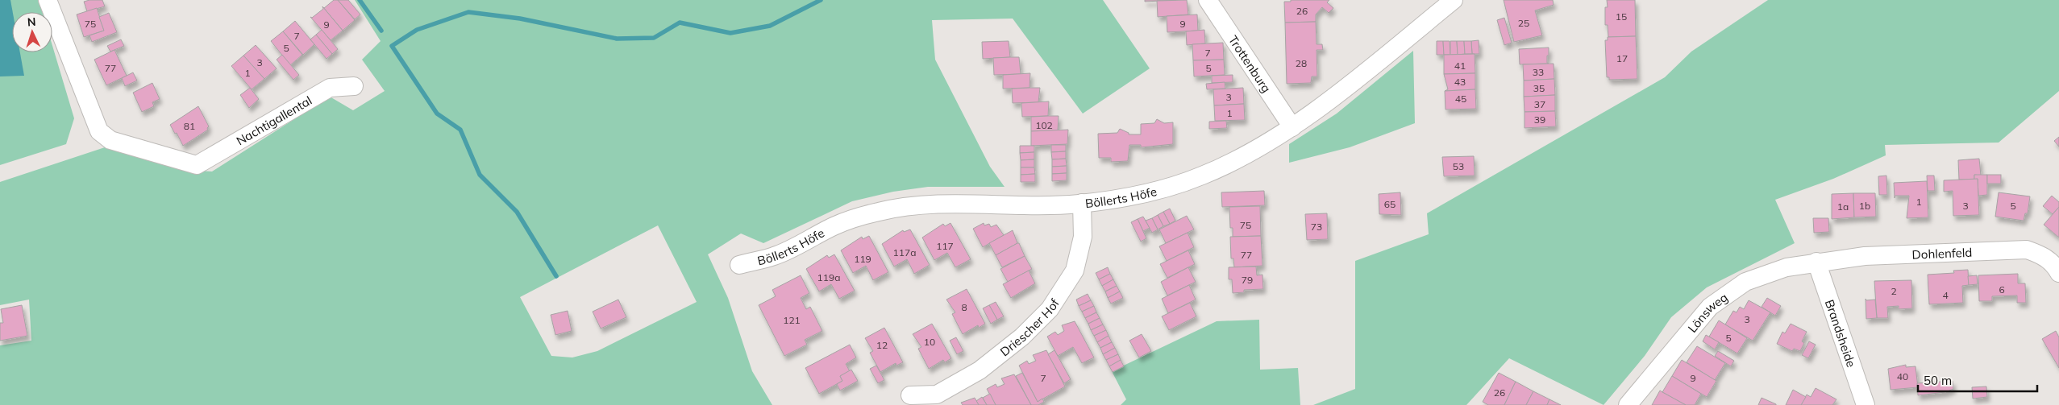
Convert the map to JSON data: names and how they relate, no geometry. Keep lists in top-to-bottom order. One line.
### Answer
{"streets":{"street":["Trottenburg","Nachtigallental","Böllerts Höfe","Dohlenfeld","Lönsweg","Driescher Hof","Brandsheide"]},"crossings":[["Trottenburg","Böllerts Höfe"],["Böllerts Höfe","Driescher Hof"],["Dohlenfeld","Lönsweg"],["Dohlenfeld","Brandsheide"],["Lönsweg","Brandsheide"]],"house_numbers":["26","15","25","75","9","9","7","5","7","17","3","28","41","77","5","33","1","43","35","3","45","37","1","39","102","81","53","1","65","1b","3","5","1a","75","73","117","117a","77","119","119a","79","6","2","4","8","3","121","5","10","12","40","7","9","26"],"scale_bar":"50 m","north":"top"}
